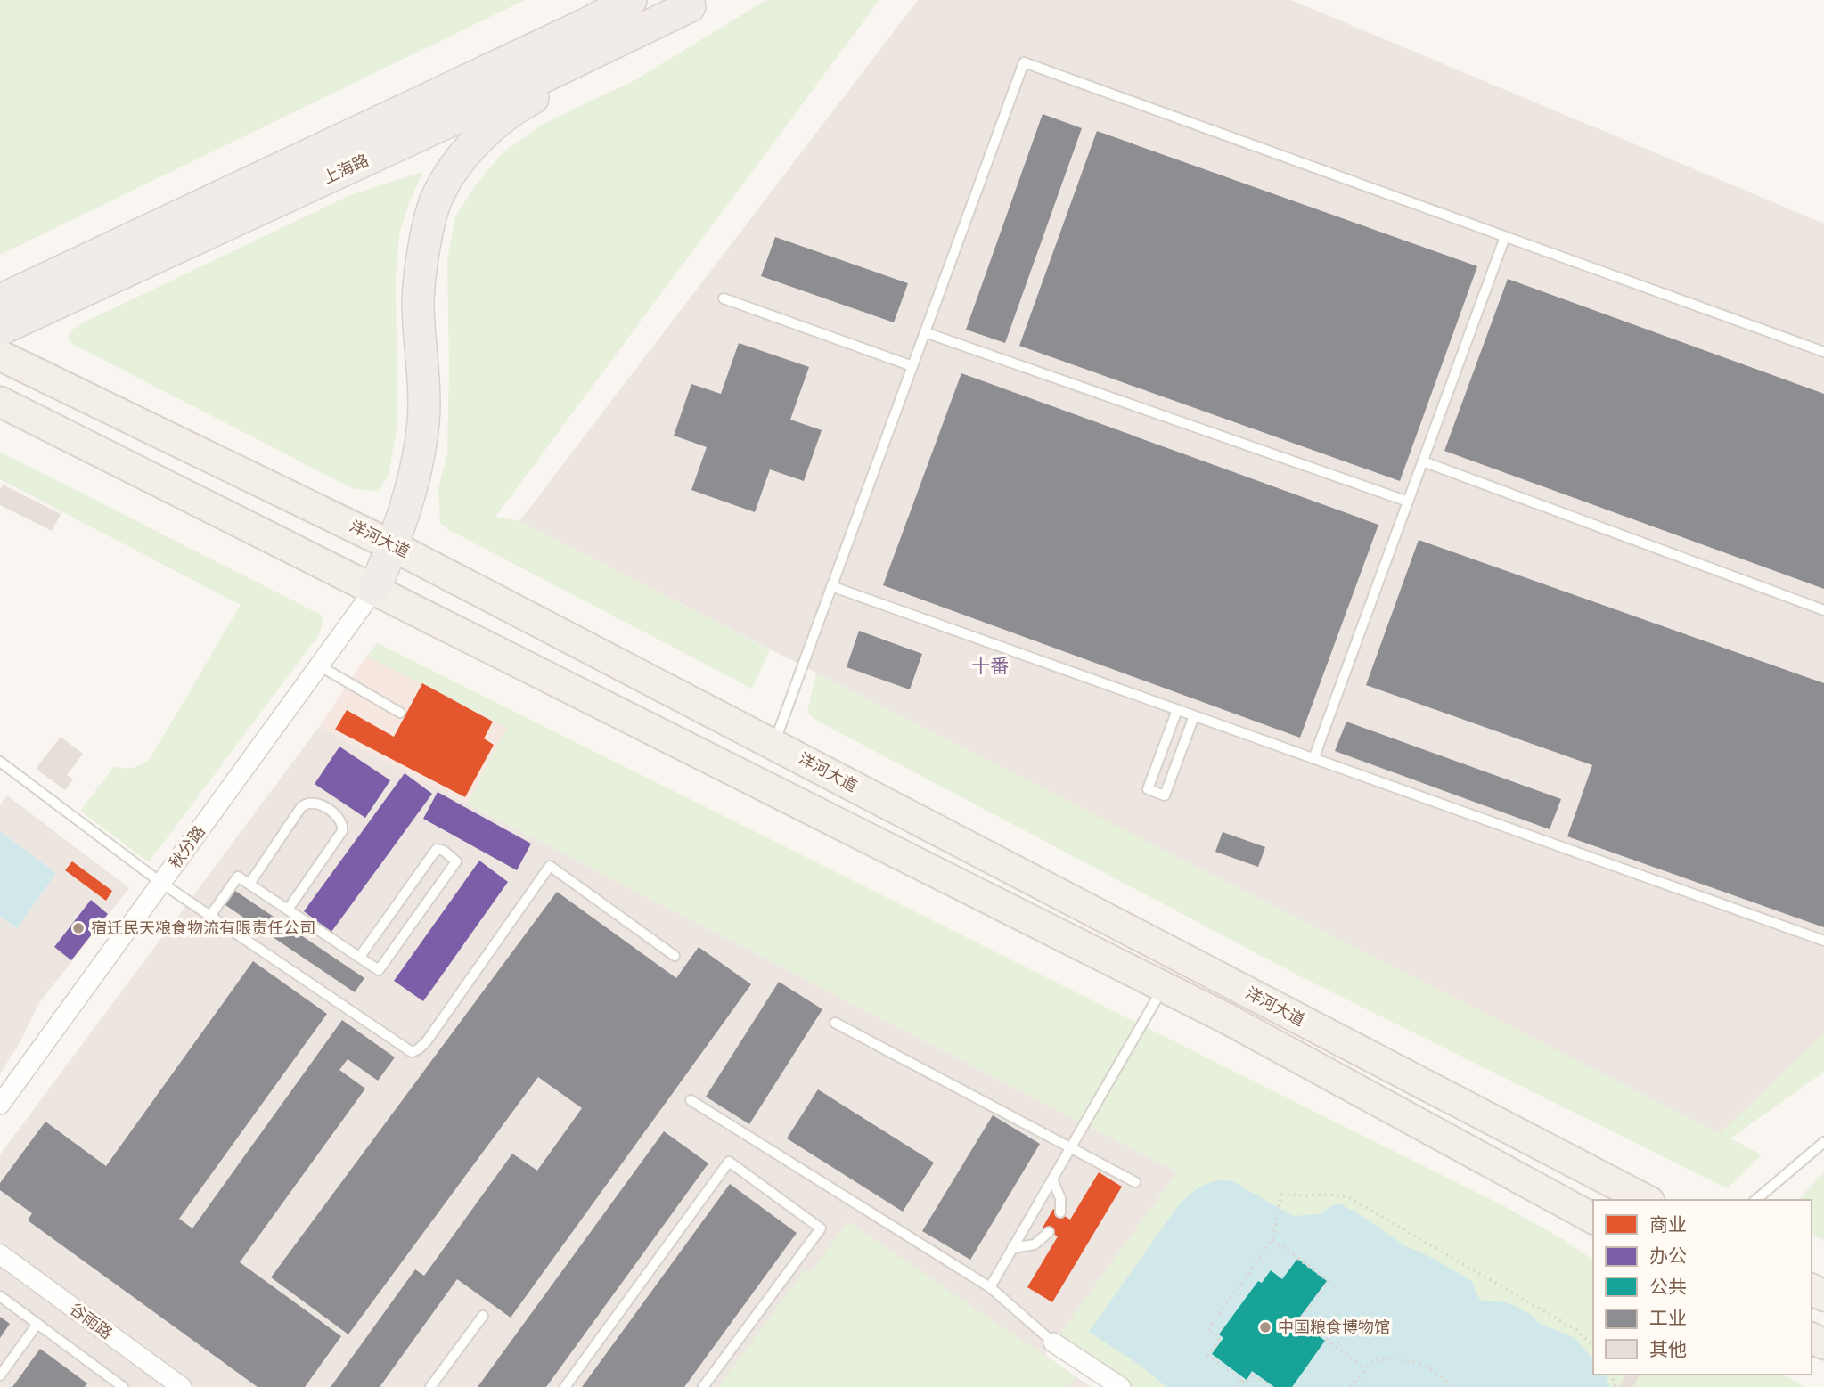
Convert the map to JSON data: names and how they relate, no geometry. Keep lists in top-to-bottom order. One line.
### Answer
{"streets":{"highway":["上海路"],"main road":["洋河大道"],"street":["秋分路","谷雨路"]},"crossings":[["上海路","洋河大道"],["上海路","秋分路"]],"districts":["十番"],"places":["宿迁民天粮食物流有限责任公司","中国粮食博物馆"],"legend":["商业","办公","公共","工业","其他"]}
